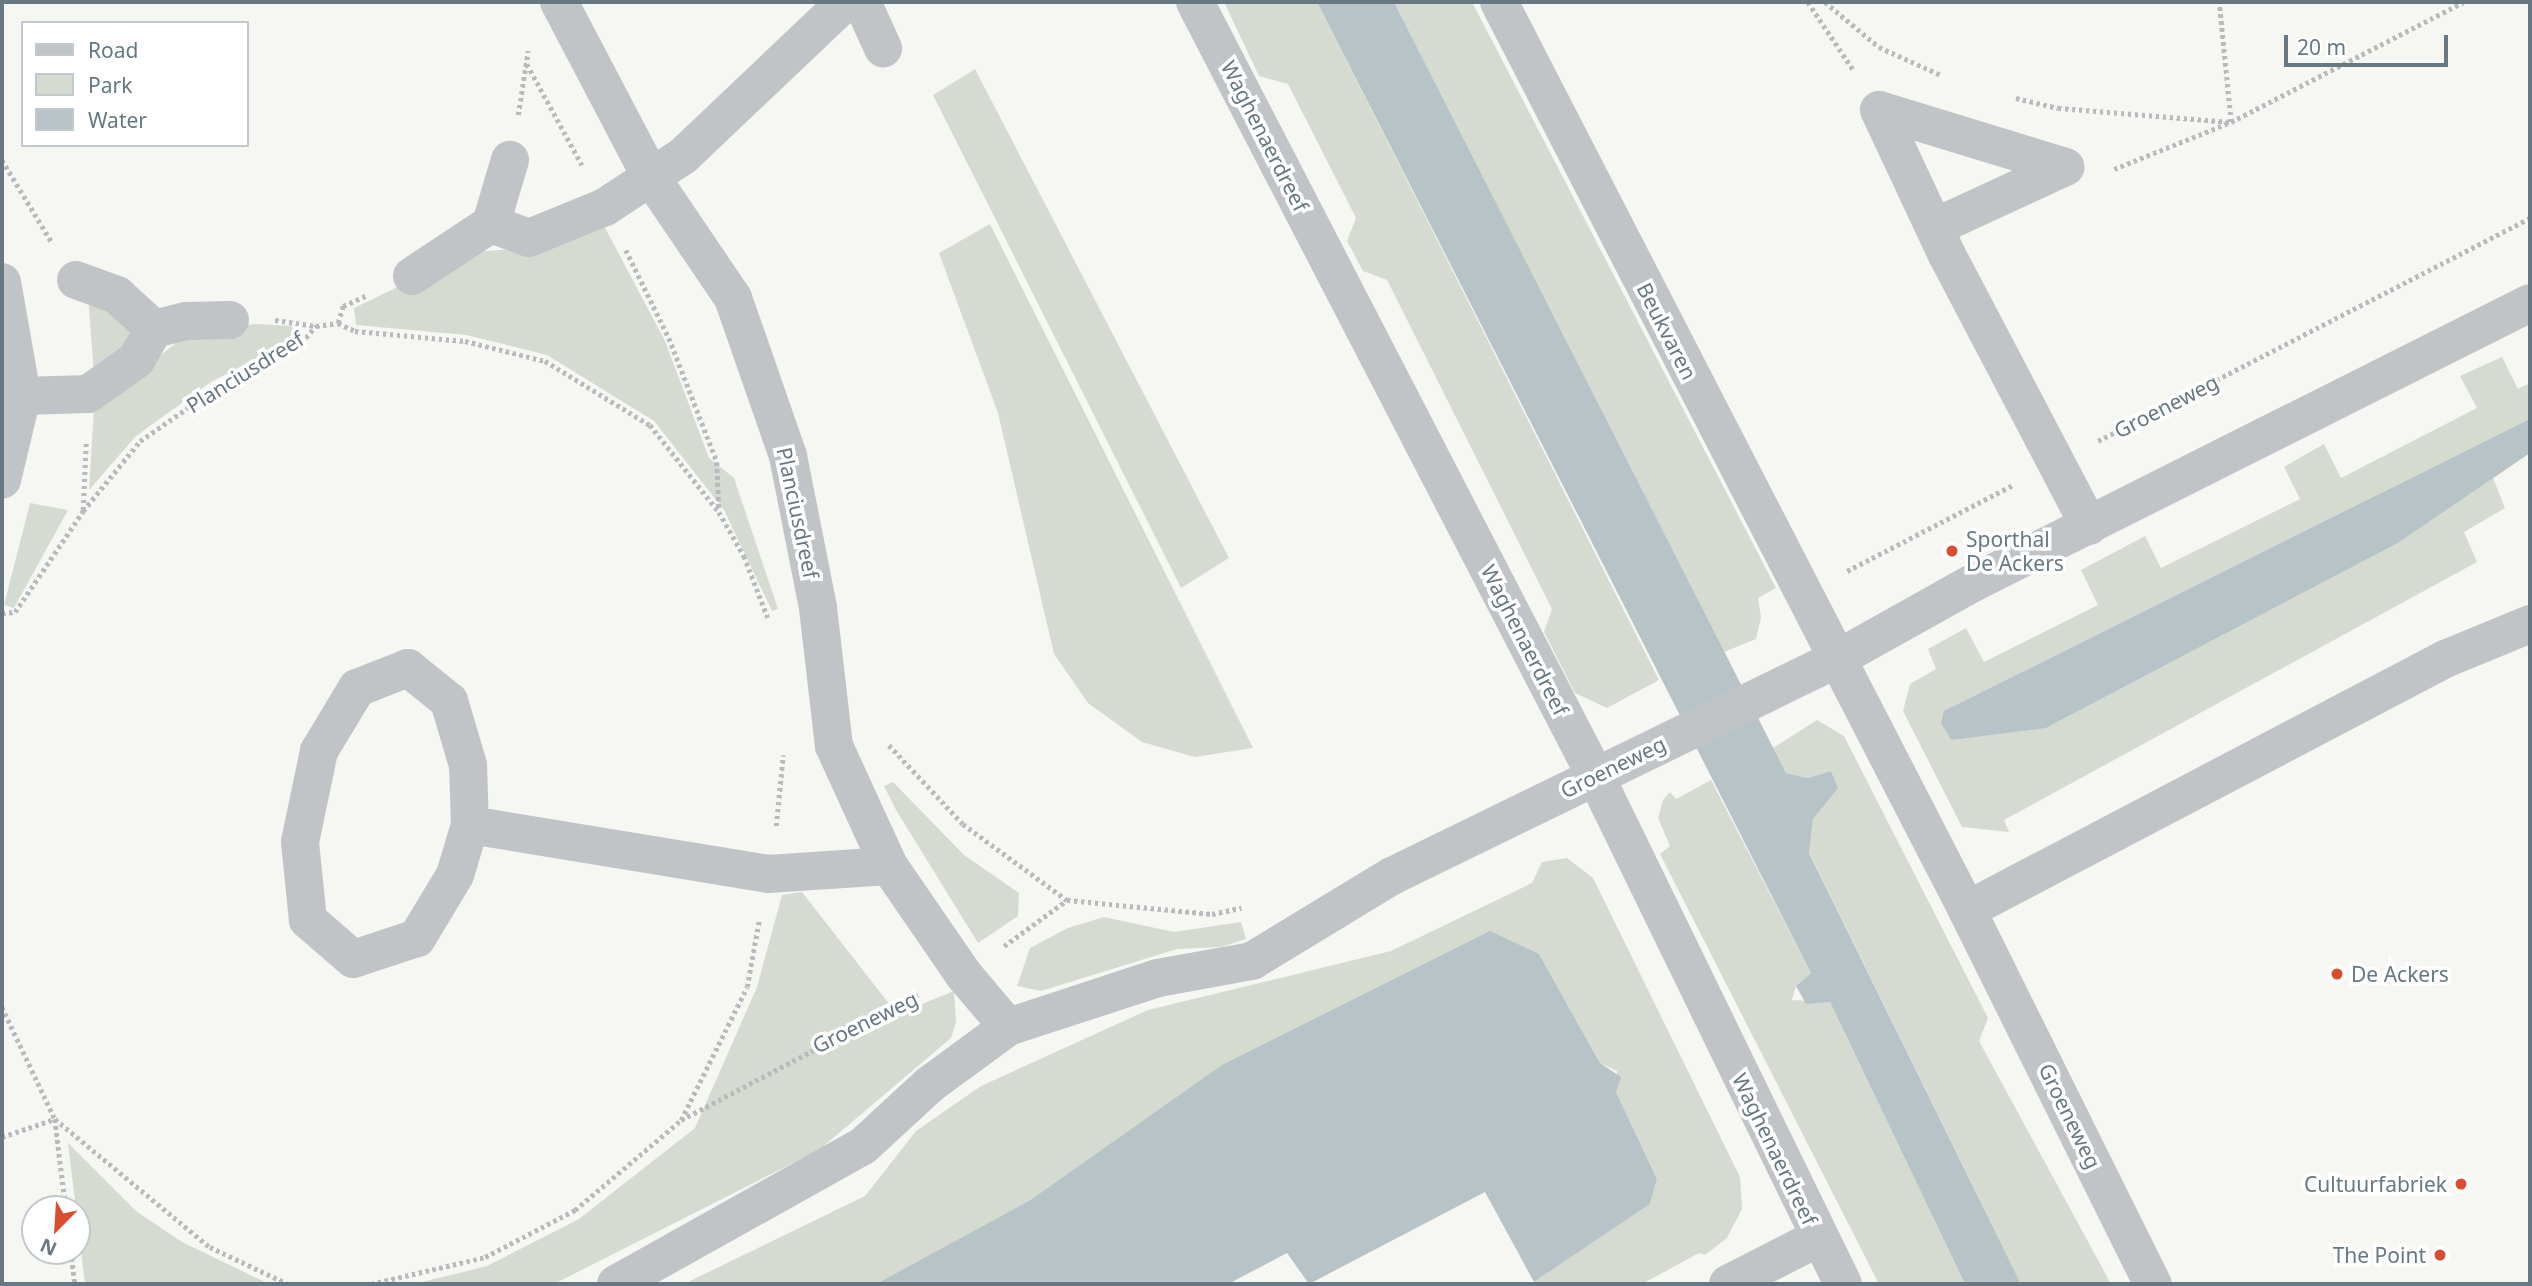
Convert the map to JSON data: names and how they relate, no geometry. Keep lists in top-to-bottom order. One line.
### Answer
{"streets":{"street":["Waghenaerdreef","Beukvaren","Planciusdreef","Groeneweg"]},"crossings":[["Waghenaerdreef","Groeneweg"],["Beukvaren","Groeneweg"],["Planciusdreef","Groeneweg"]],"places":["Sporthal De Ackers","De Ackers","Cultuurfabriek","The Point"],"legend":["Road","Park","Water"],"scale_bar":"20 m","north":"bottom left"}
